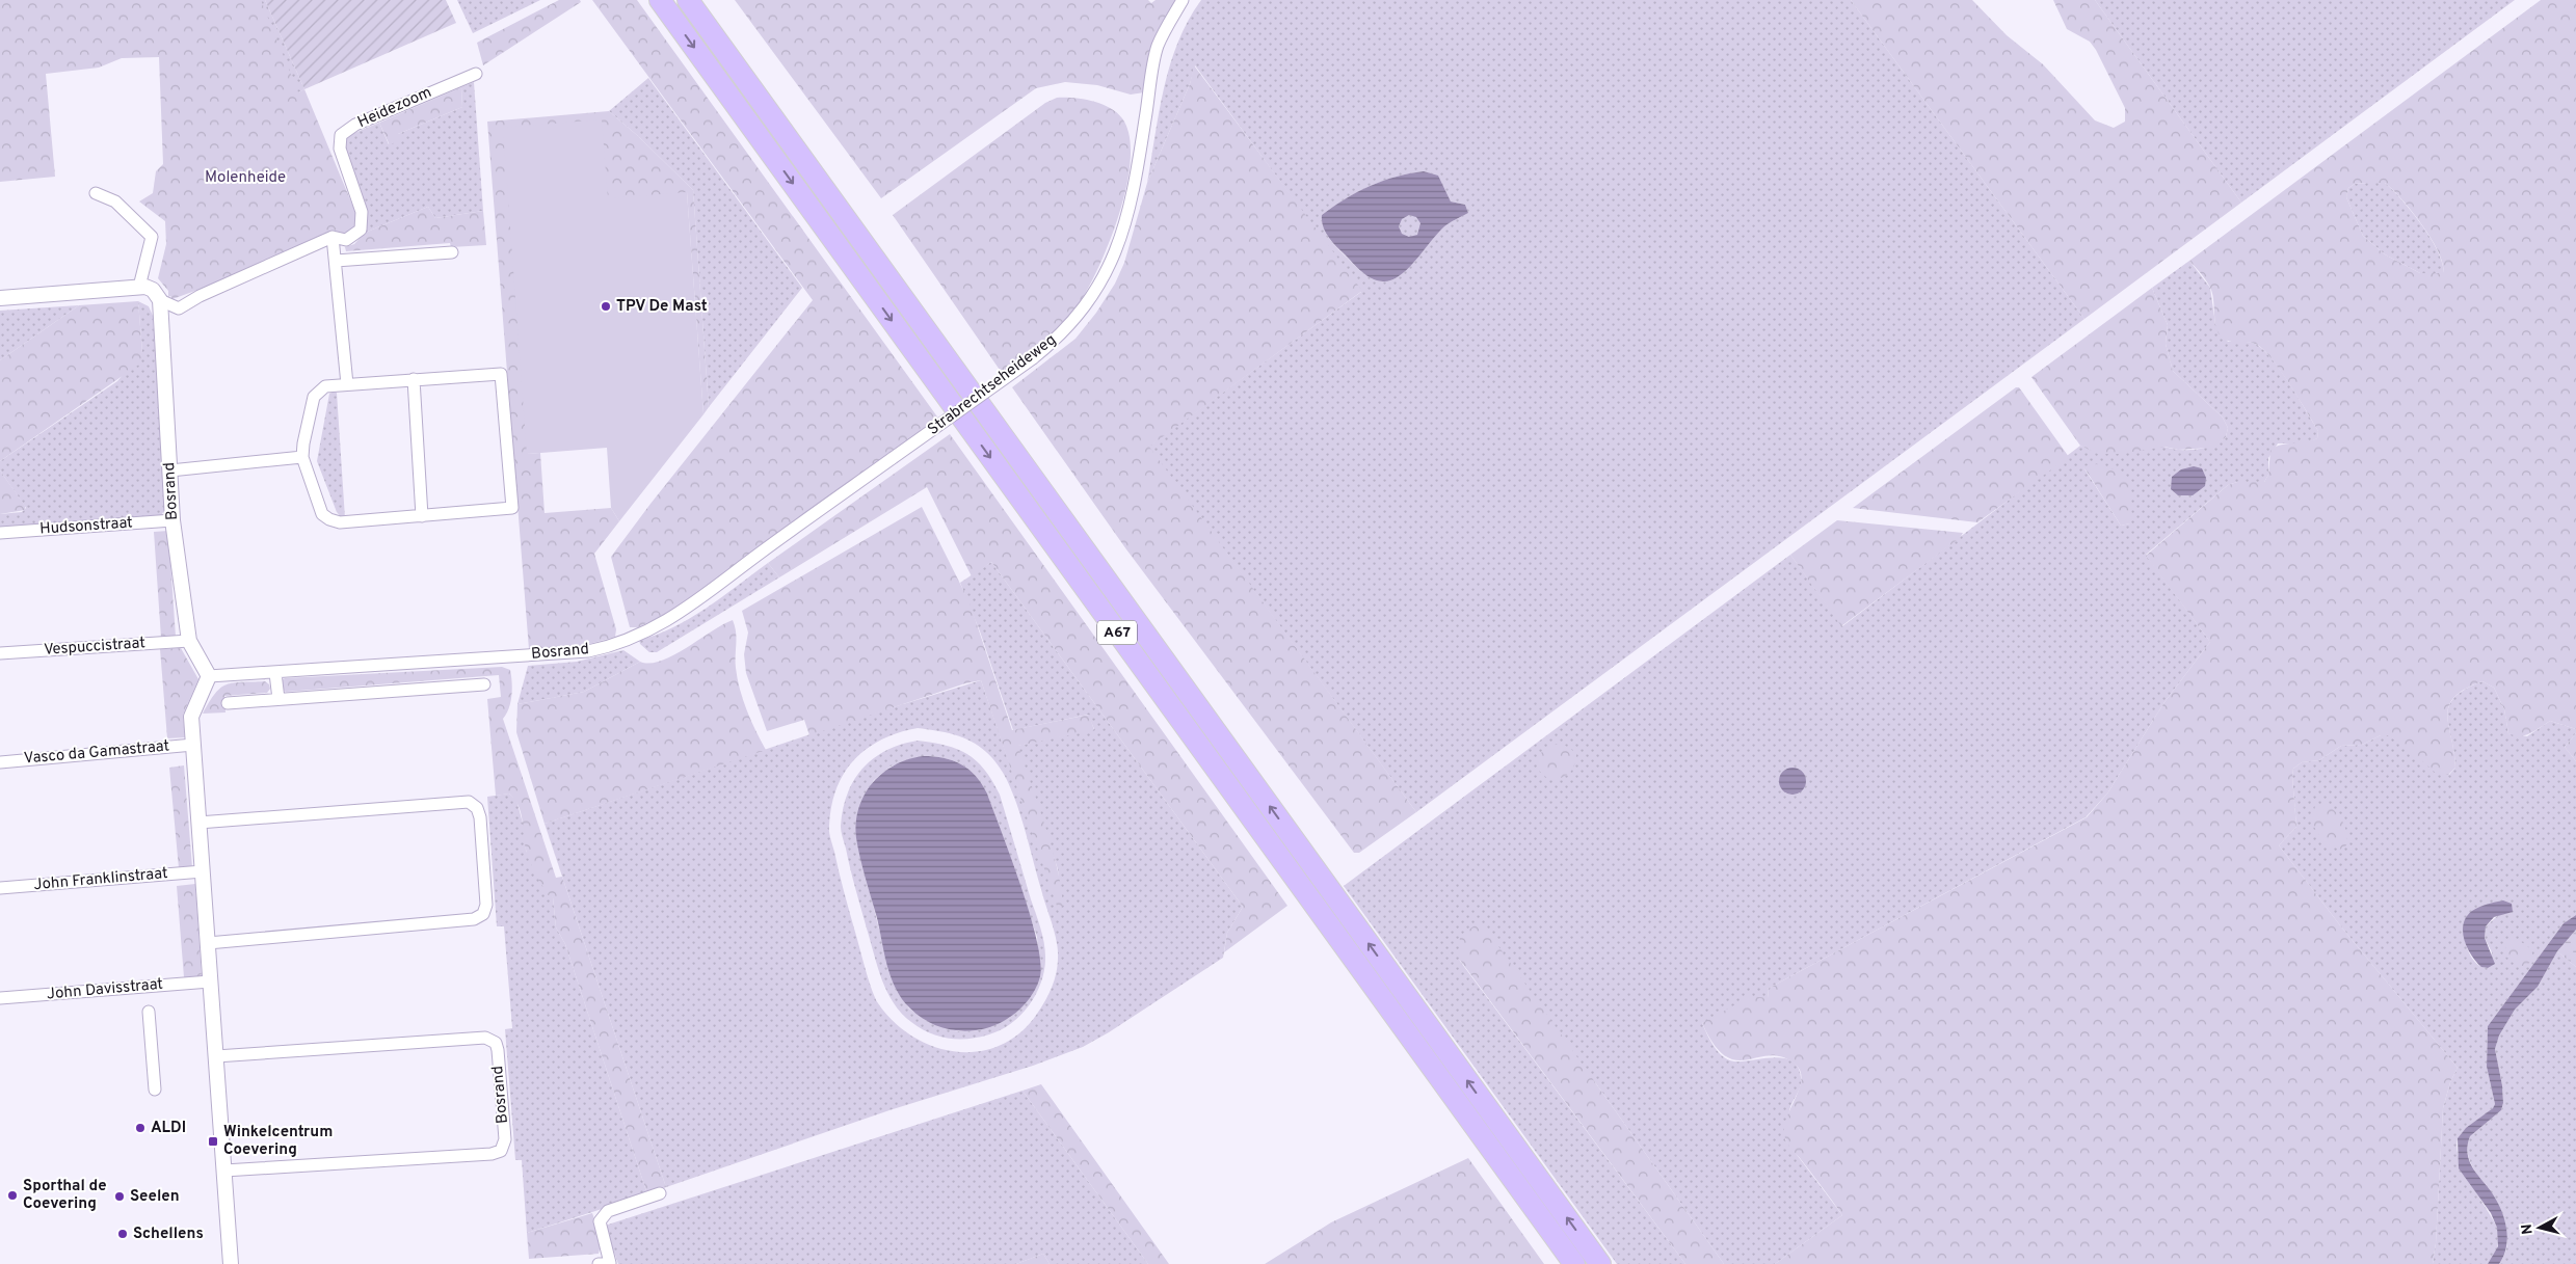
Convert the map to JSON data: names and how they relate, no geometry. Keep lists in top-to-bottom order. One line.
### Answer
{"streets":{"highway":["A67"],"street":["Heidezoom","Strabrechtseheideweg","Bosrand","Hudsonstraat","Vespuccistraat","Vasco da Gamastraat","John Franklinstraat","John Davisstraat"]},"crossings":[["Strabrechtseheideweg","Bosrand"],["Bosrand","Hudsonstraat"],["Bosrand","Vespuccistraat"]],"parks":["Molenheide"],"places":{"other":["TPV De Mast","ALDI","Sporthal de Coevering","Seelen","Schellens"],"transit":["Winkelcentrum Coevering"]},"north":"left"}
